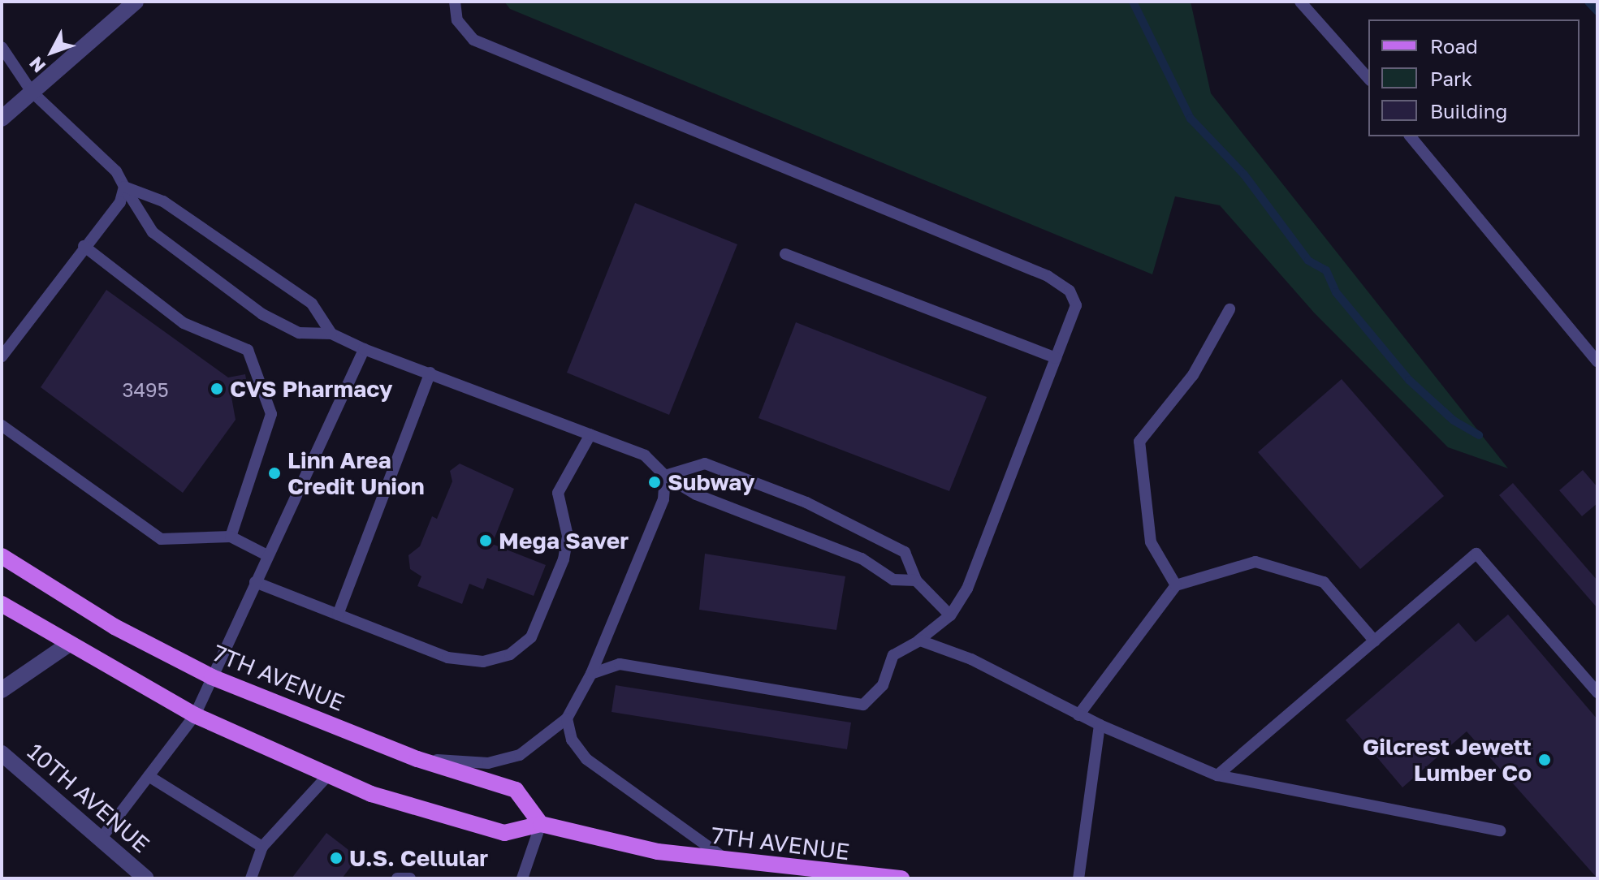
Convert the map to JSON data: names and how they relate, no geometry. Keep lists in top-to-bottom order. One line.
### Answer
{"streets":{"main road":["7TH AVENUE"],"street":["10TH AVENUE"]},"places":["CVS Pharmacy","Linn Area Credit Union","Subway","Mega Saver","Gilcrest Jewett Lumber Co","U.S. Cellular"],"house_numbers":["3495"],"legend":["Road","Park","Building"],"north":"bottom left"}
